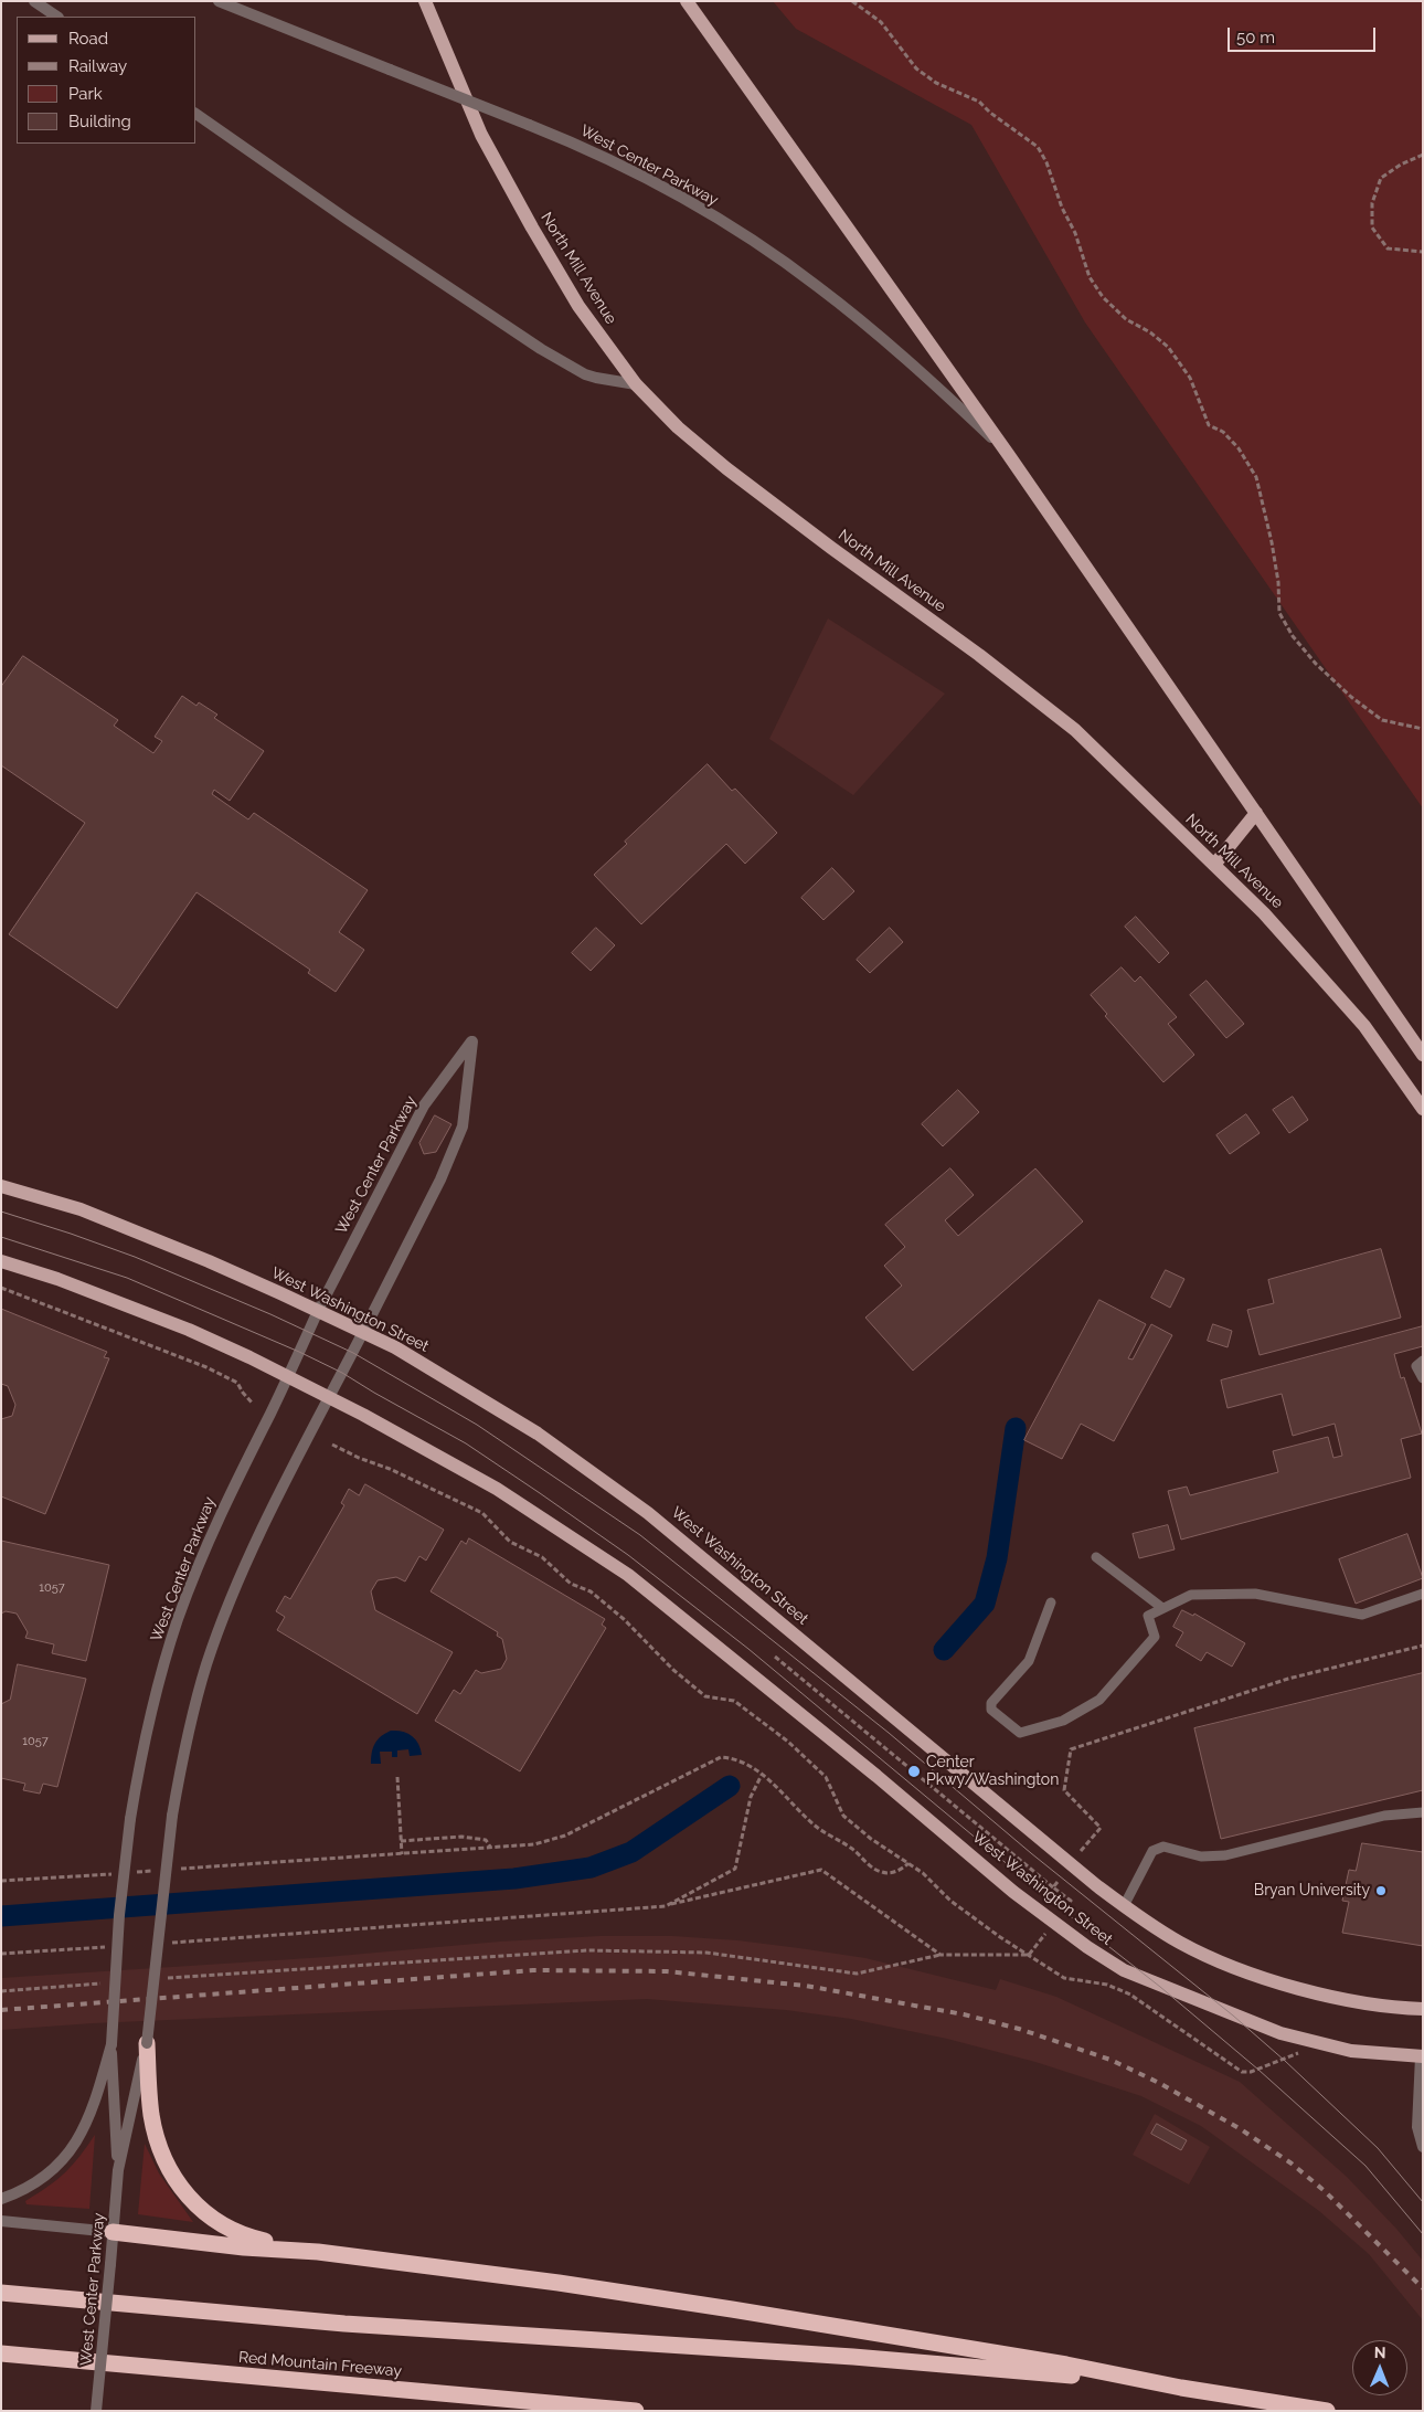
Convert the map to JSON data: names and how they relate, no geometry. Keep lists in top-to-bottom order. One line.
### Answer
{"streets":{"highway":["Red Mountain Freeway"],"main road":["North Mill Avenue","West Washington Street"],"street":["West Center Parkway"]},"crossings":[["West Center Parkway","West Washington Street"]],"places":["Center Pkwy/Washington","Bryan University"],"house_numbers":["1057","1057"],"legend":["Road","Railway","Park","Building"],"scale_bar":"50 m","north":"top"}
